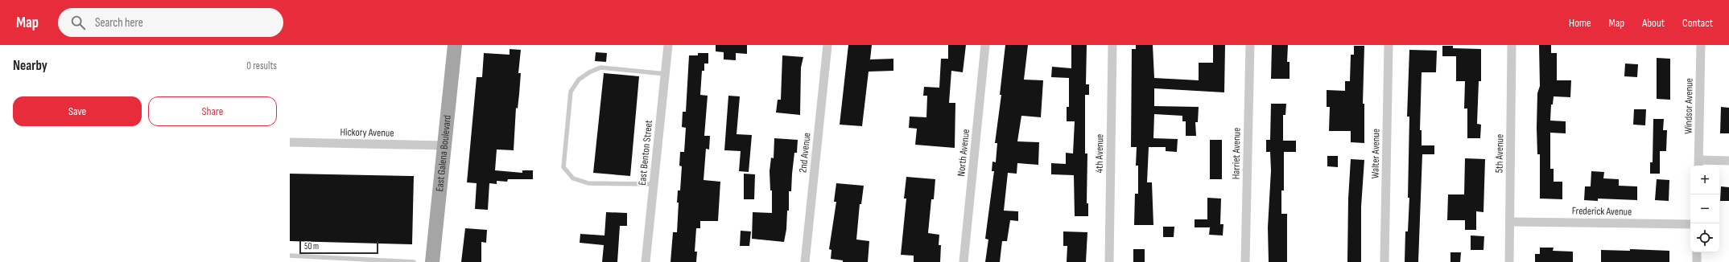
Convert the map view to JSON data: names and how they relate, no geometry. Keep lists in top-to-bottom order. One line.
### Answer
{"streets":{"main road":["East Galena Boulevard"],"street":["Windsor Avenue","Hickory Avenue","East Benton Street","2nd Avenue","North Avenue","4th Avenue","Harriet Avenue","Walter Avenue","5th Avenue","Frederick Avenue"]},"crossings":[["Hickory Avenue","East Galena Boulevard"],["5th Avenue","Frederick Avenue"]],"scale_bar":"50 m","page":{"header":"Map","search":"Search here","nav":["Home","Map","About","Contact"],"heading":["Nearby","0 results"],"buttons":["Save","Share"],"map_buttons":["+","−"],"scale":"50 m"}}
